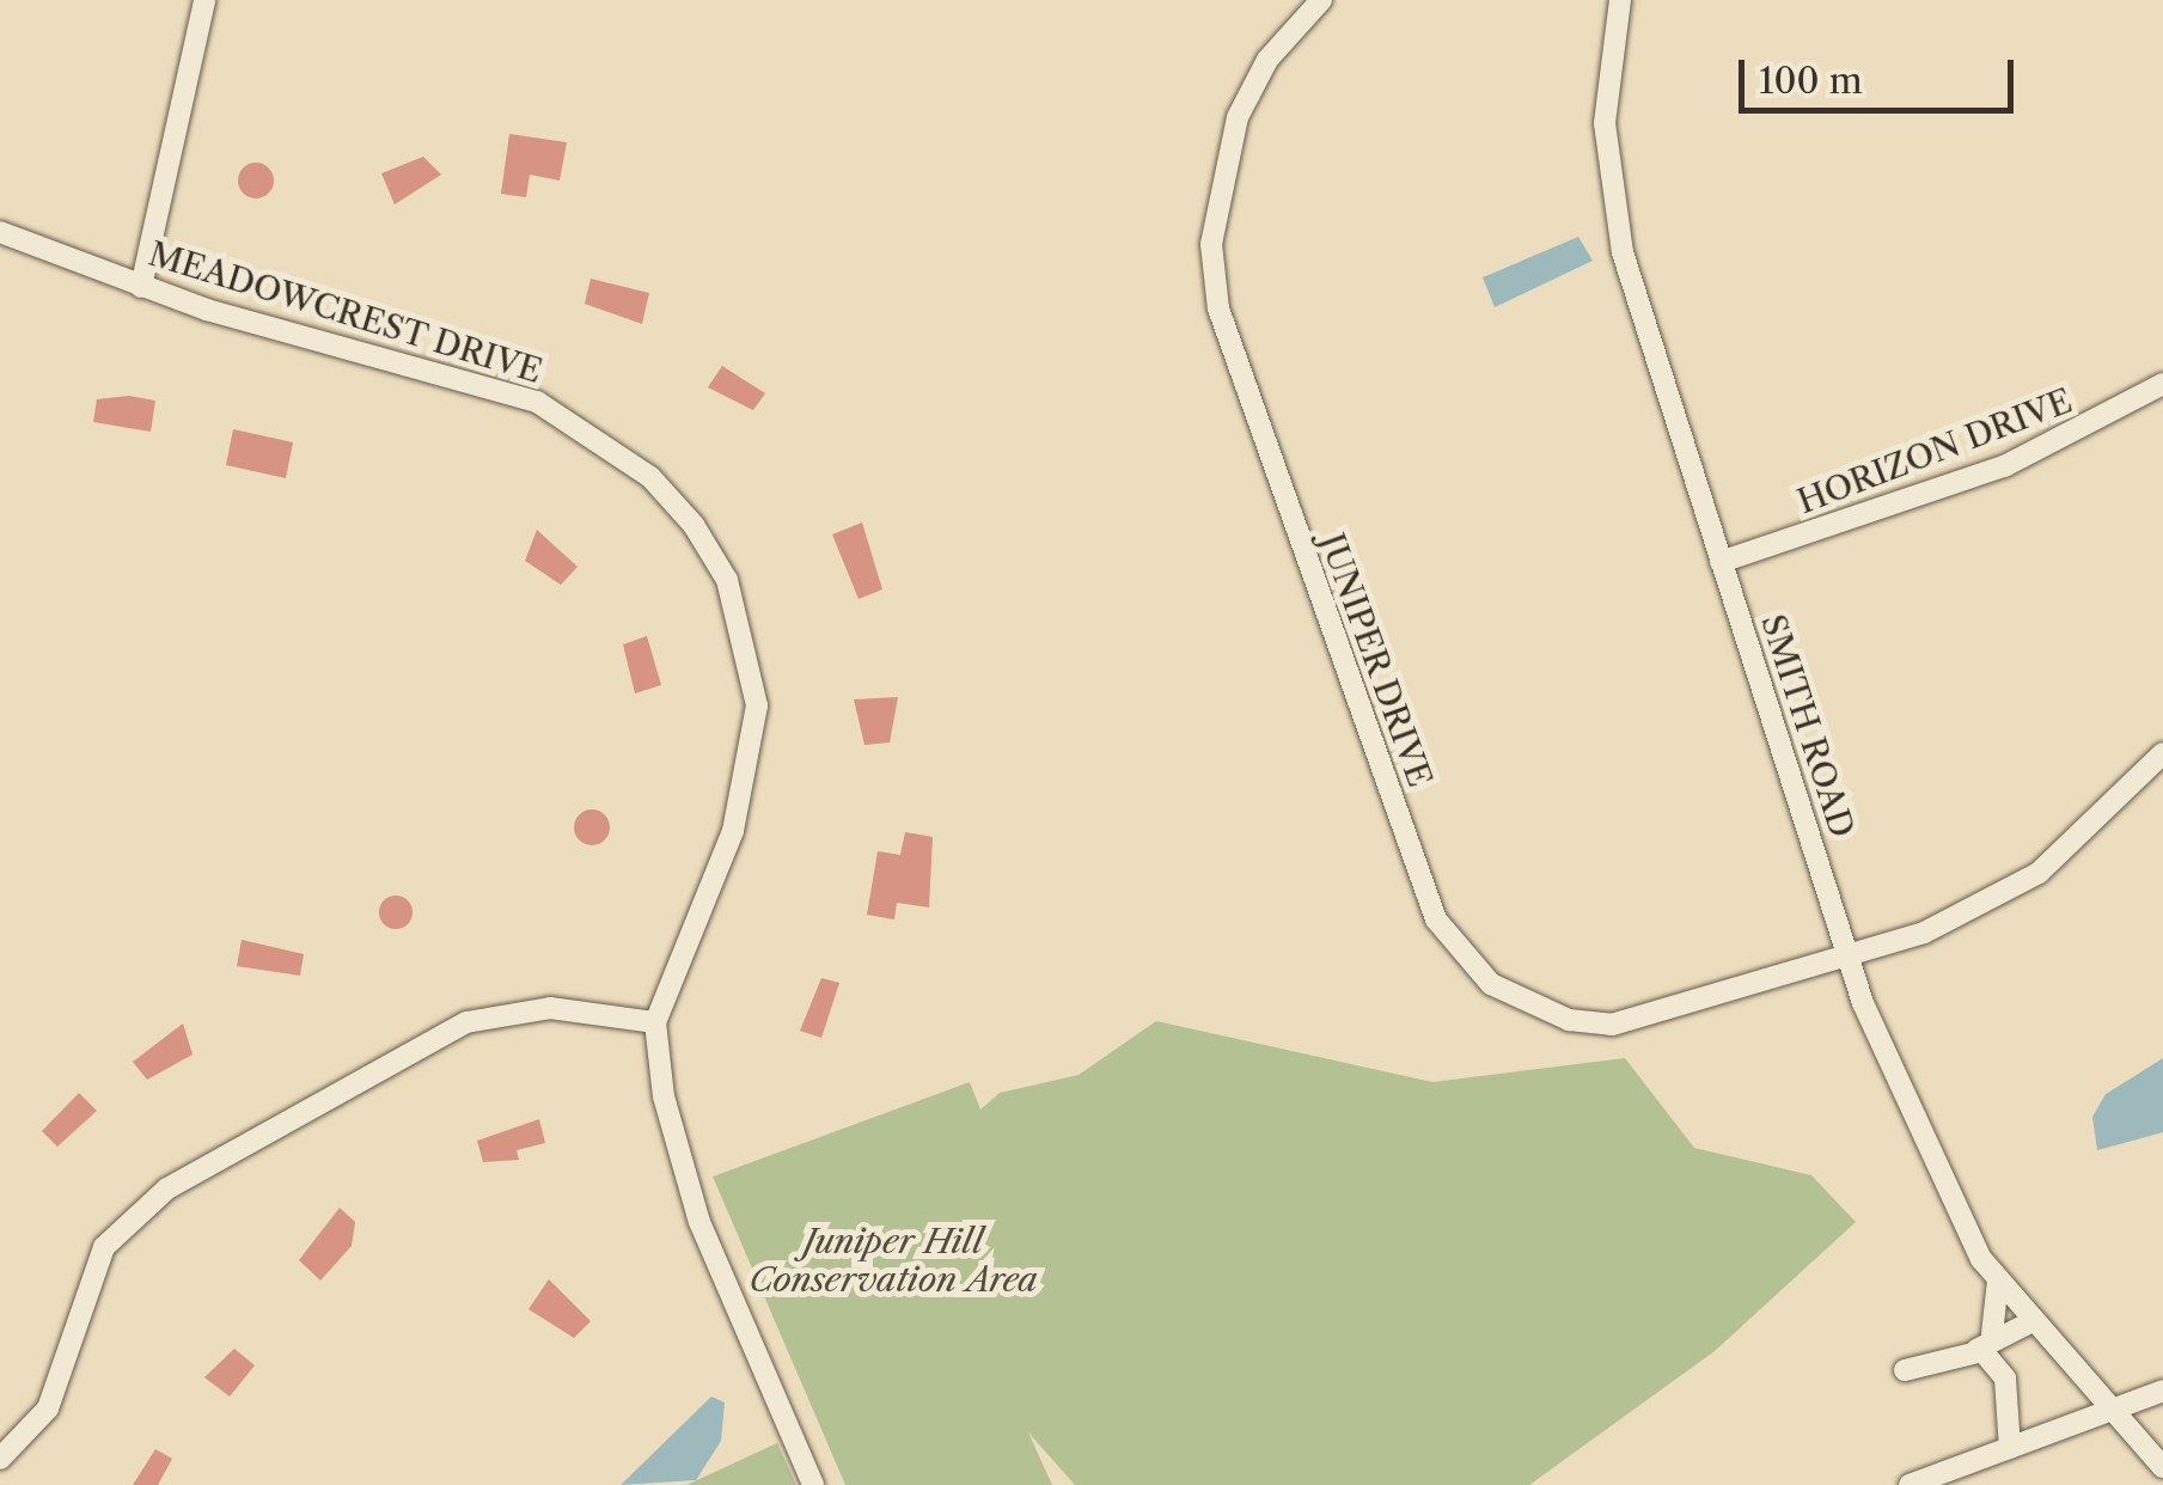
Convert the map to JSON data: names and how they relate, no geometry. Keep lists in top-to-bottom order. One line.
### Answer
{"streets":{"street":["MEADOWCREST DRIVE","HORIZON DRIVE","JUNIPER DRIVE","SMITH ROAD"]},"crossings":[["HORIZON DRIVE","SMITH ROAD"],["JUNIPER DRIVE","SMITH ROAD"]],"parks":["Juniper Hill Conservation Area"],"scale_bar":"100 m"}
